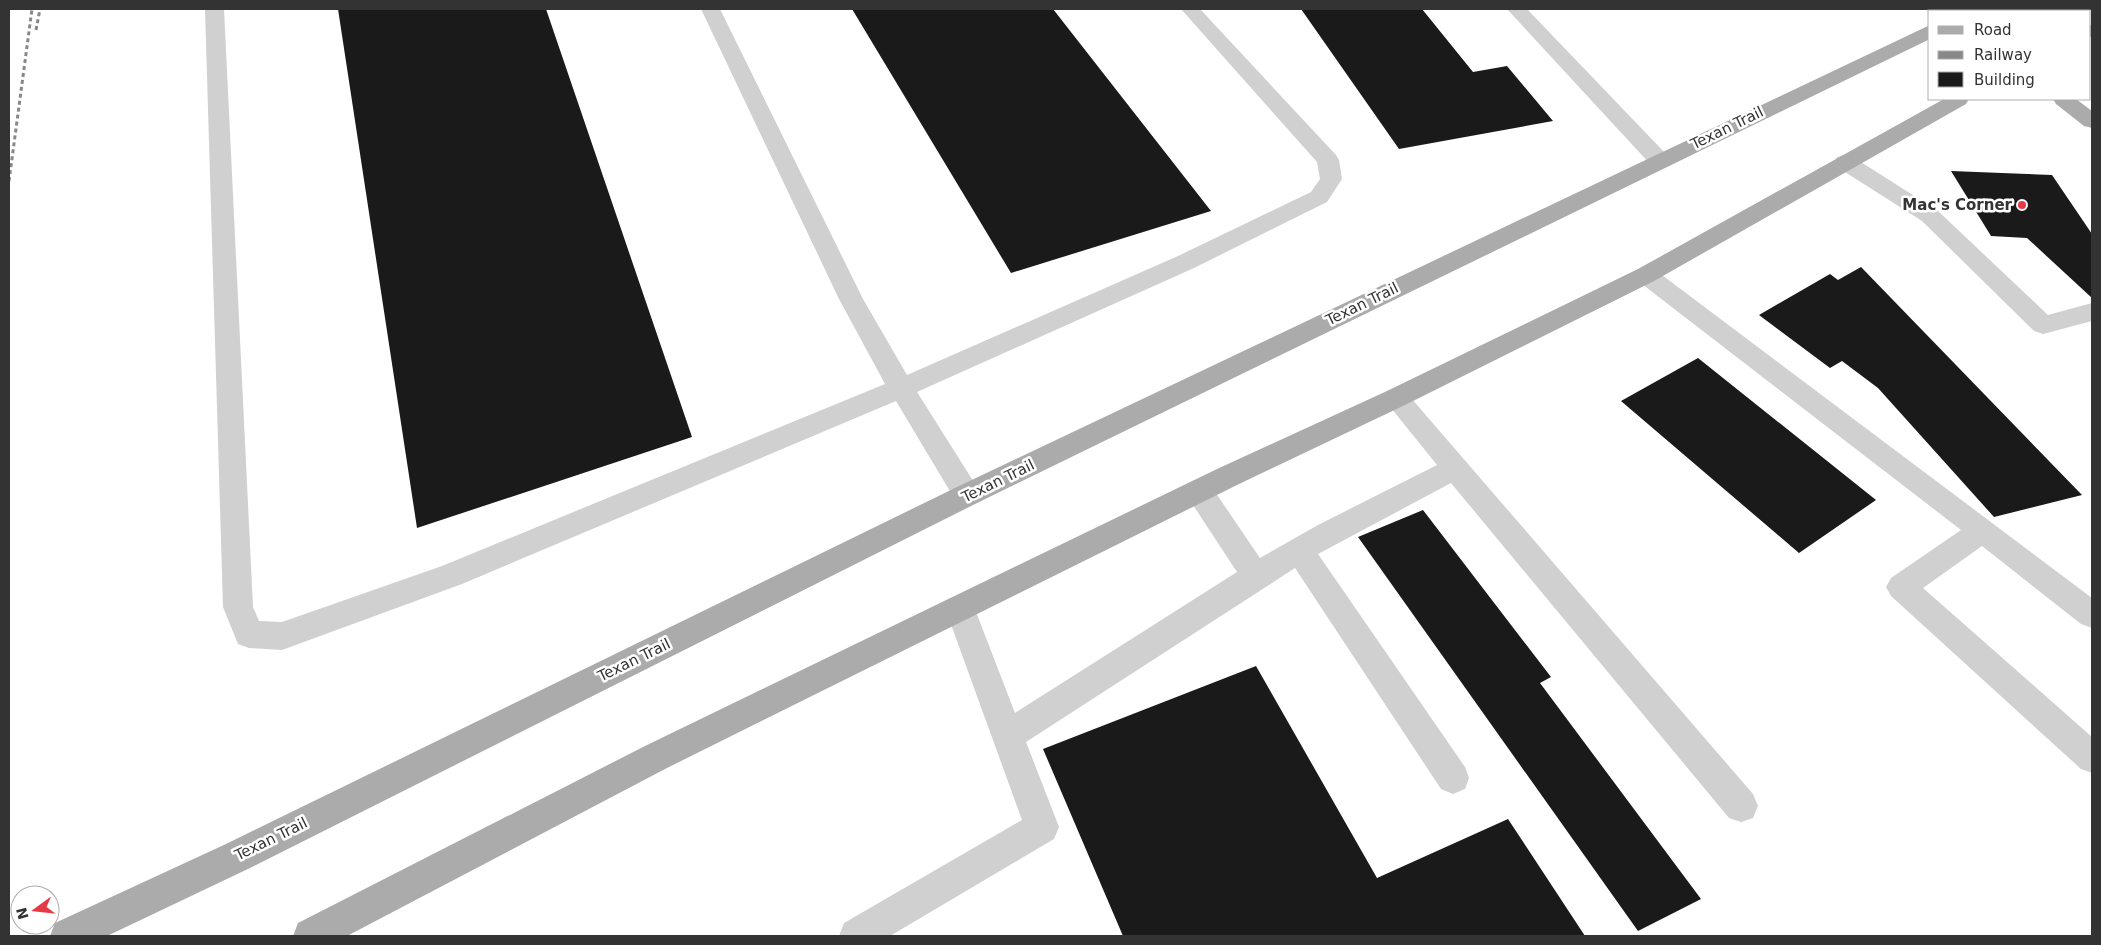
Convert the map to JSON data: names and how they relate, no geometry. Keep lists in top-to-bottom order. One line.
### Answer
{"streets":{"main road":["Texan Trail"]},"places":["Mac's Corner"],"legend":["Road","Railway","Building"],"north":"left"}
